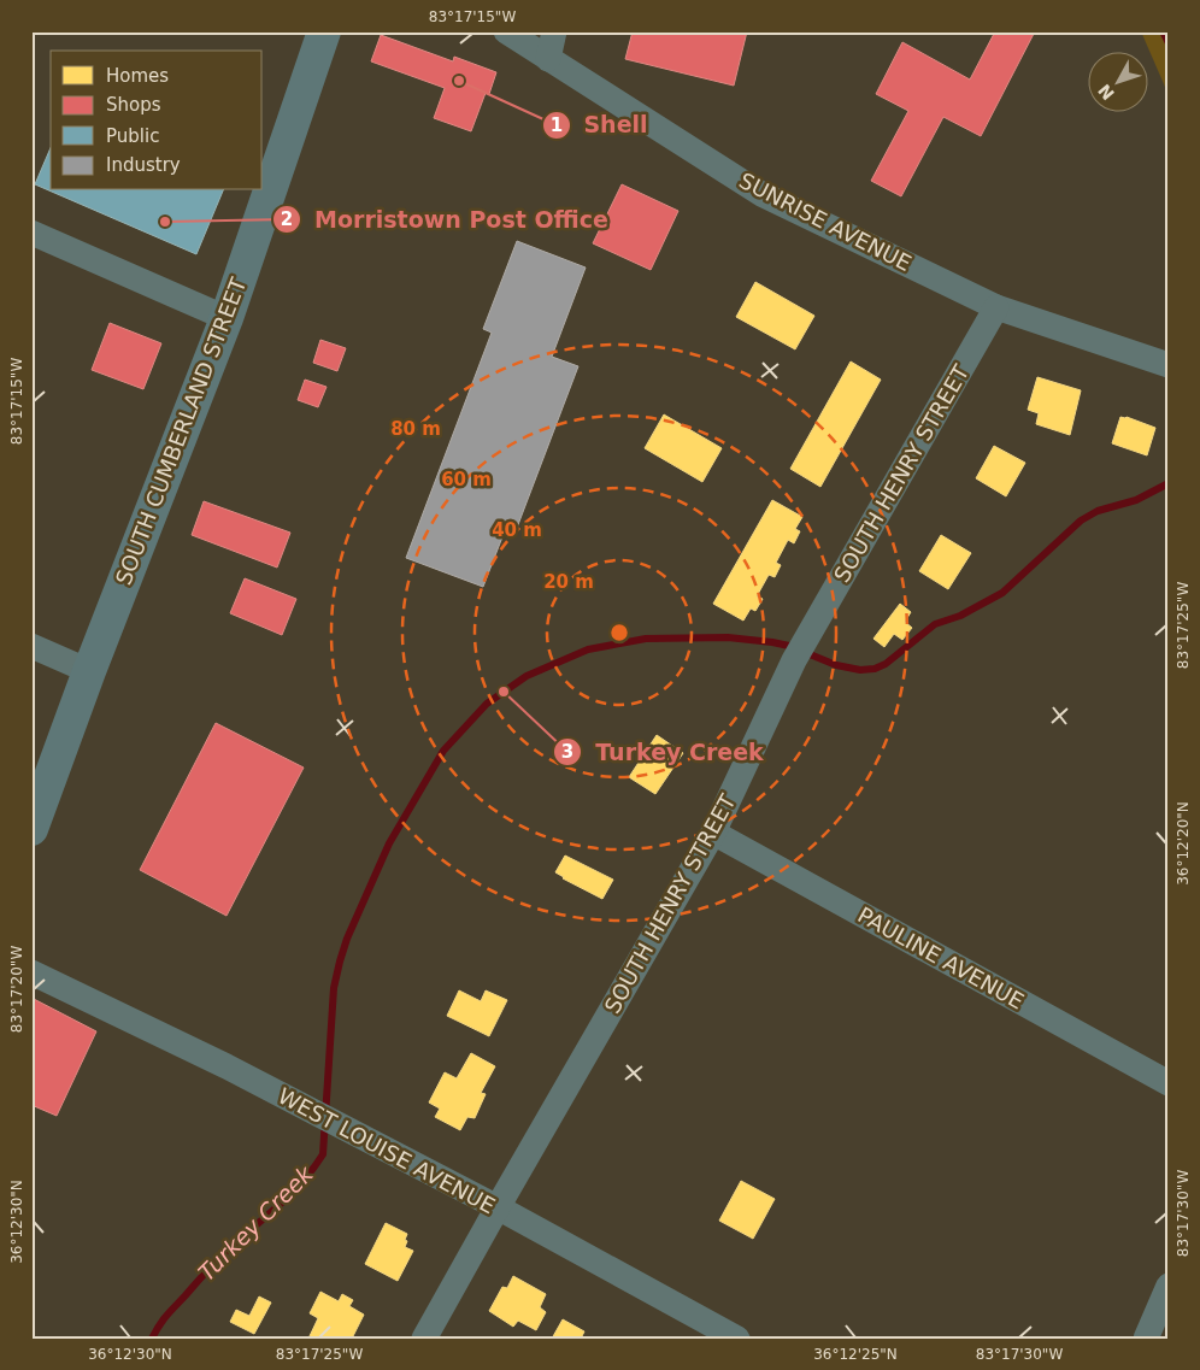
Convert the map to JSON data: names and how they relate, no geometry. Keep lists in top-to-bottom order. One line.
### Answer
{"streets":{"main road":["SOUTH CUMBERLAND STREET"],"street":["SUNRISE AVENUE","SOUTH HENRY STREET","PAULINE AVENUE","WEST LOUISE AVENUE"]},"crossings":[["SUNRISE AVENUE","SOUTH HENRY STREET"],["SOUTH HENRY STREET","PAULINE AVENUE"],["SOUTH HENRY STREET","WEST LOUISE AVENUE"]],"water":["Turkey Creek"],"places":["Shell","Morristown Post Office","Turkey Creek"],"legend":["Homes","Shops","Public","Industry"],"north":"bottom left","coordinates":["83°17'15\"W","83°17'25\"W","36°12'20\"N","83°17'20\"W","83°17'30\"W","36°12'30\"N","36°12'25\"N"],"rings":["80 m","60 m","40 m","20 m"]}
